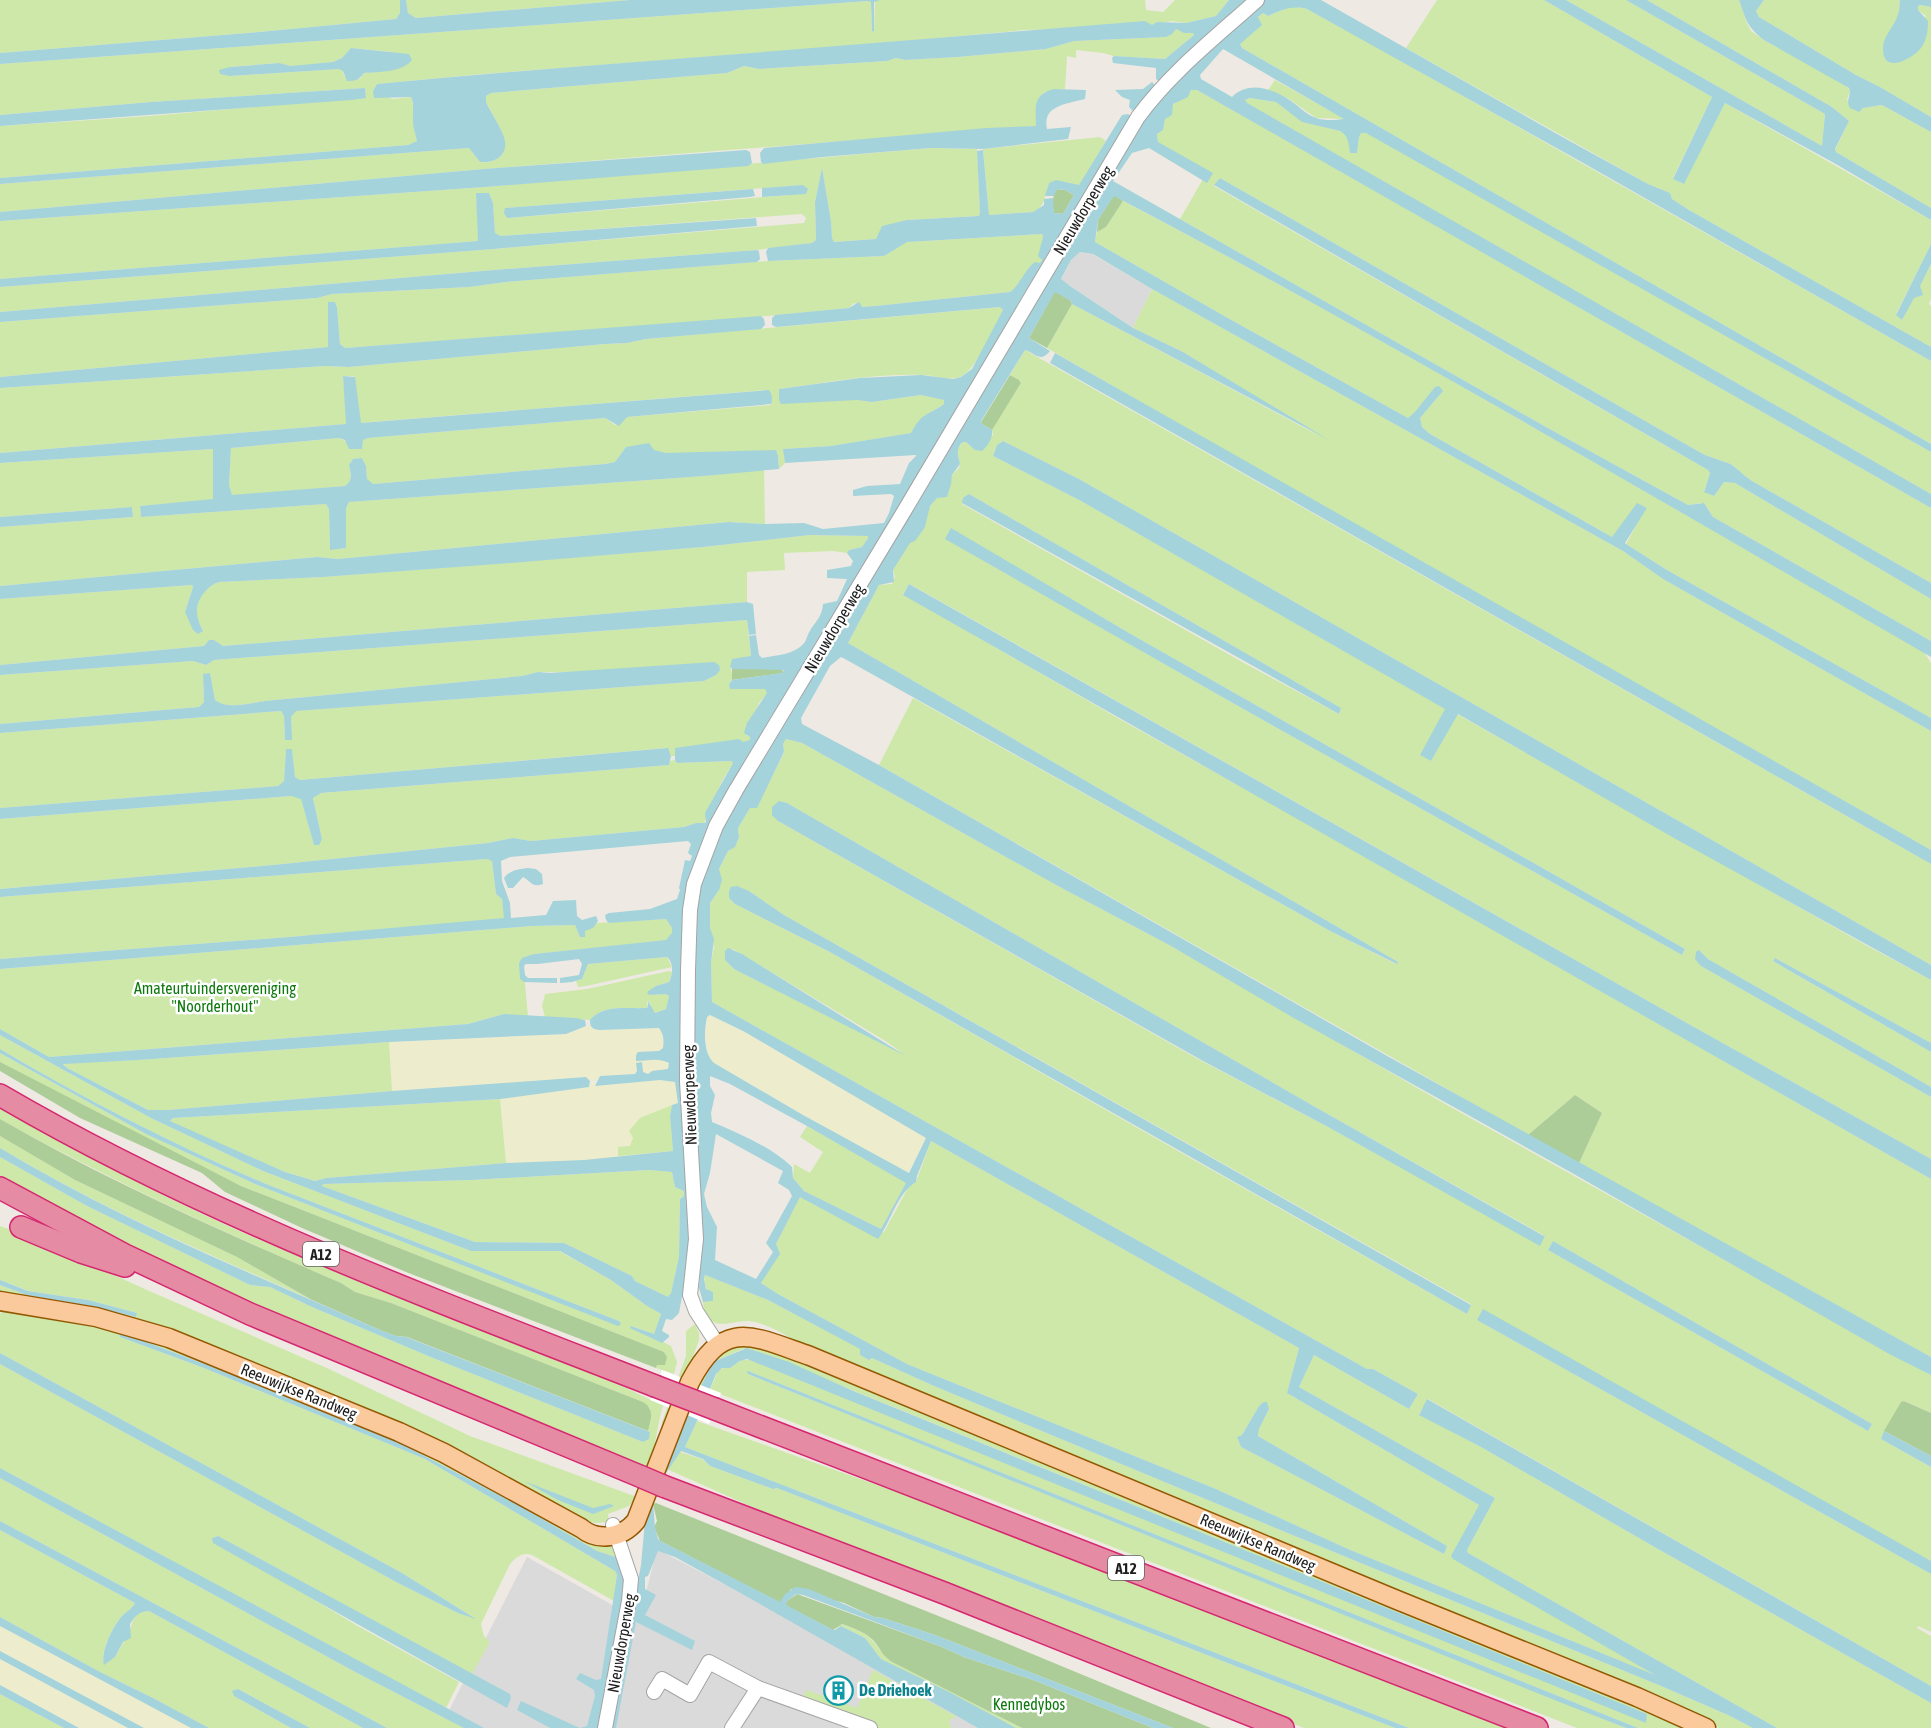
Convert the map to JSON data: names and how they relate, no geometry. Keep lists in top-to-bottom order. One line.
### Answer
{"streets":{"highway":["A12"],"main road":["Reeuwijkse Randweg"],"street":["Nieuwdorperweg"]},"crossings":[["Nieuwdorperweg","Reeuwijkse Randweg"]],"parks":["Amateurtuindersvereniging \"Noorderhout\"","Kennedybos"],"places":{"building":["De Driehoek"]}}
